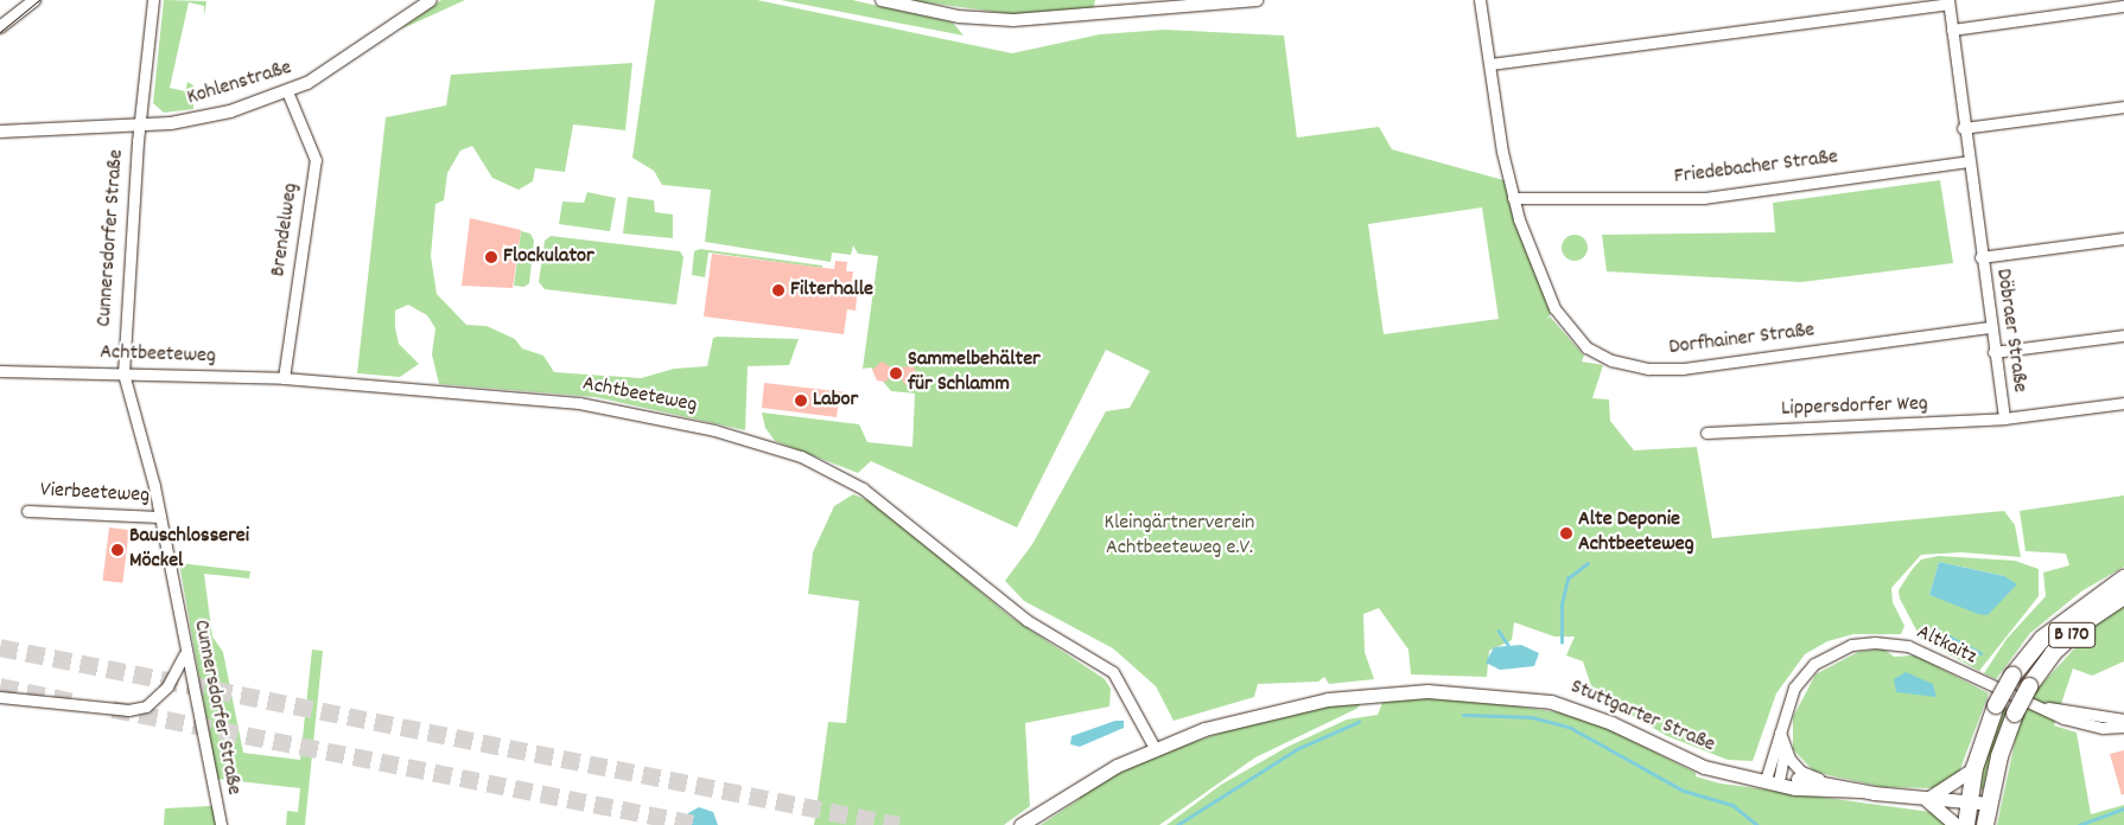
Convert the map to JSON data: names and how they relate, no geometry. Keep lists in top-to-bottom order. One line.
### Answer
{"streets":{"main road":["B 170","Stuttgarter Straße"],"street":["Kohlenstraße","Friedebacher Straße","Brendelweg","Cunnersdorfer Straße","Döbraer Straße","Dorfhainer Straße","Achtbeeteweg","Lippersdorfer Weg","Vierbeeteweg","Altkaitz"]},"crossings":[["Kohlenstraße","Brendelweg"],["Kohlenstraße","Cunnersdorfer Straße"],["Friedebacher Straße","Döbraer Straße"],["Friedebacher Straße","Dorfhainer Straße"],["Brendelweg","Achtbeeteweg"],["Cunnersdorfer Straße","Achtbeeteweg"],["Cunnersdorfer Straße","Vierbeeteweg"],["Döbraer Straße","Dorfhainer Straße"],["Döbraer Straße","Lippersdorfer Weg"],["Achtbeeteweg","Stuttgarter Straße"],["B 170","Stuttgarter Straße"],["Altkaitz","Stuttgarter Straße"]],"parks":["Kleingärtnerverein Achtbeeteweg e.V."],"places":["Flockulator","Filterhalle","Sammelbehälter für Schlamm","Labor","Alte Deponie Achtbeeteweg","Bauschlosserei Möckel"]}
